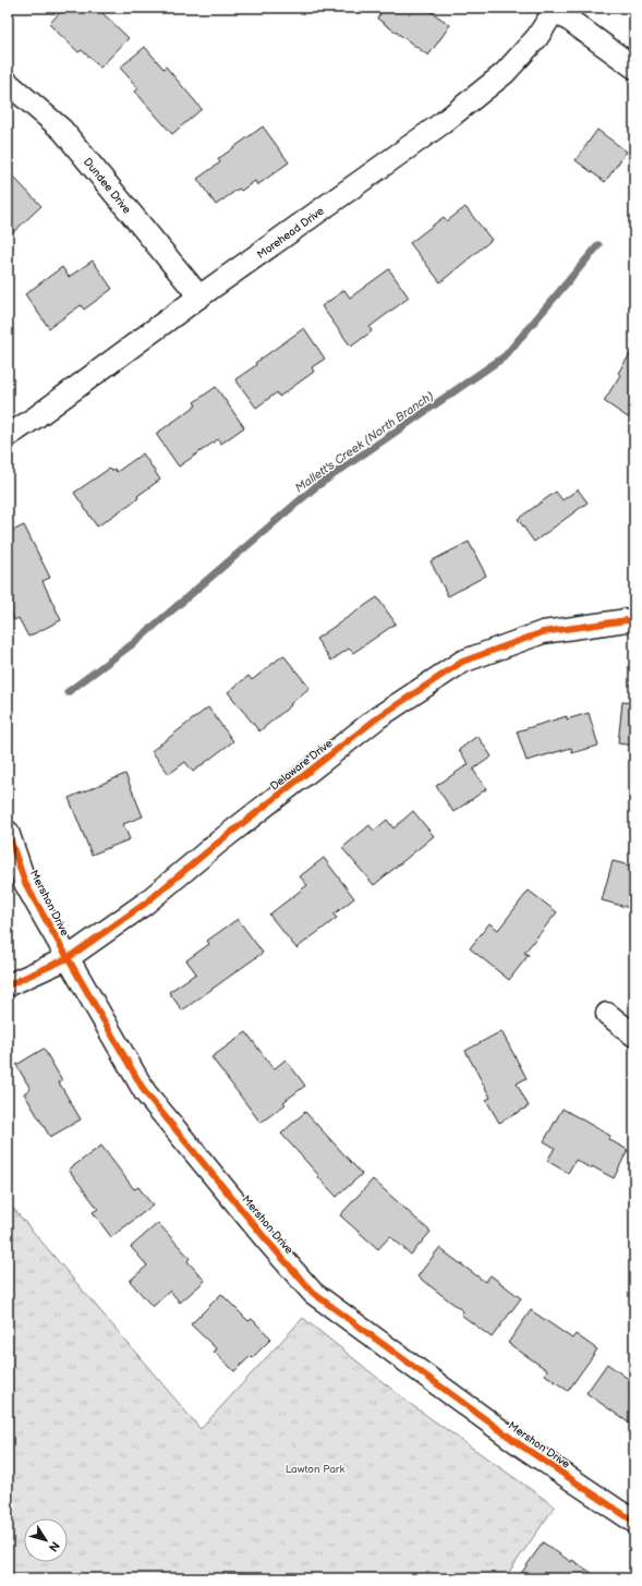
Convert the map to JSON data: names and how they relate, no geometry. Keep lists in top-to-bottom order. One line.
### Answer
{"streets":{"street":["Dundee Drive","Morehead Drive","Delaware Drive","Mershon Drive"]},"crossings":[["Dundee Drive","Morehead Drive"],["Delaware Drive","Mershon Drive"]],"water":["Mallett's Creek (North Branch)"],"parks":["Lawton Park"],"north":"bottom right"}
